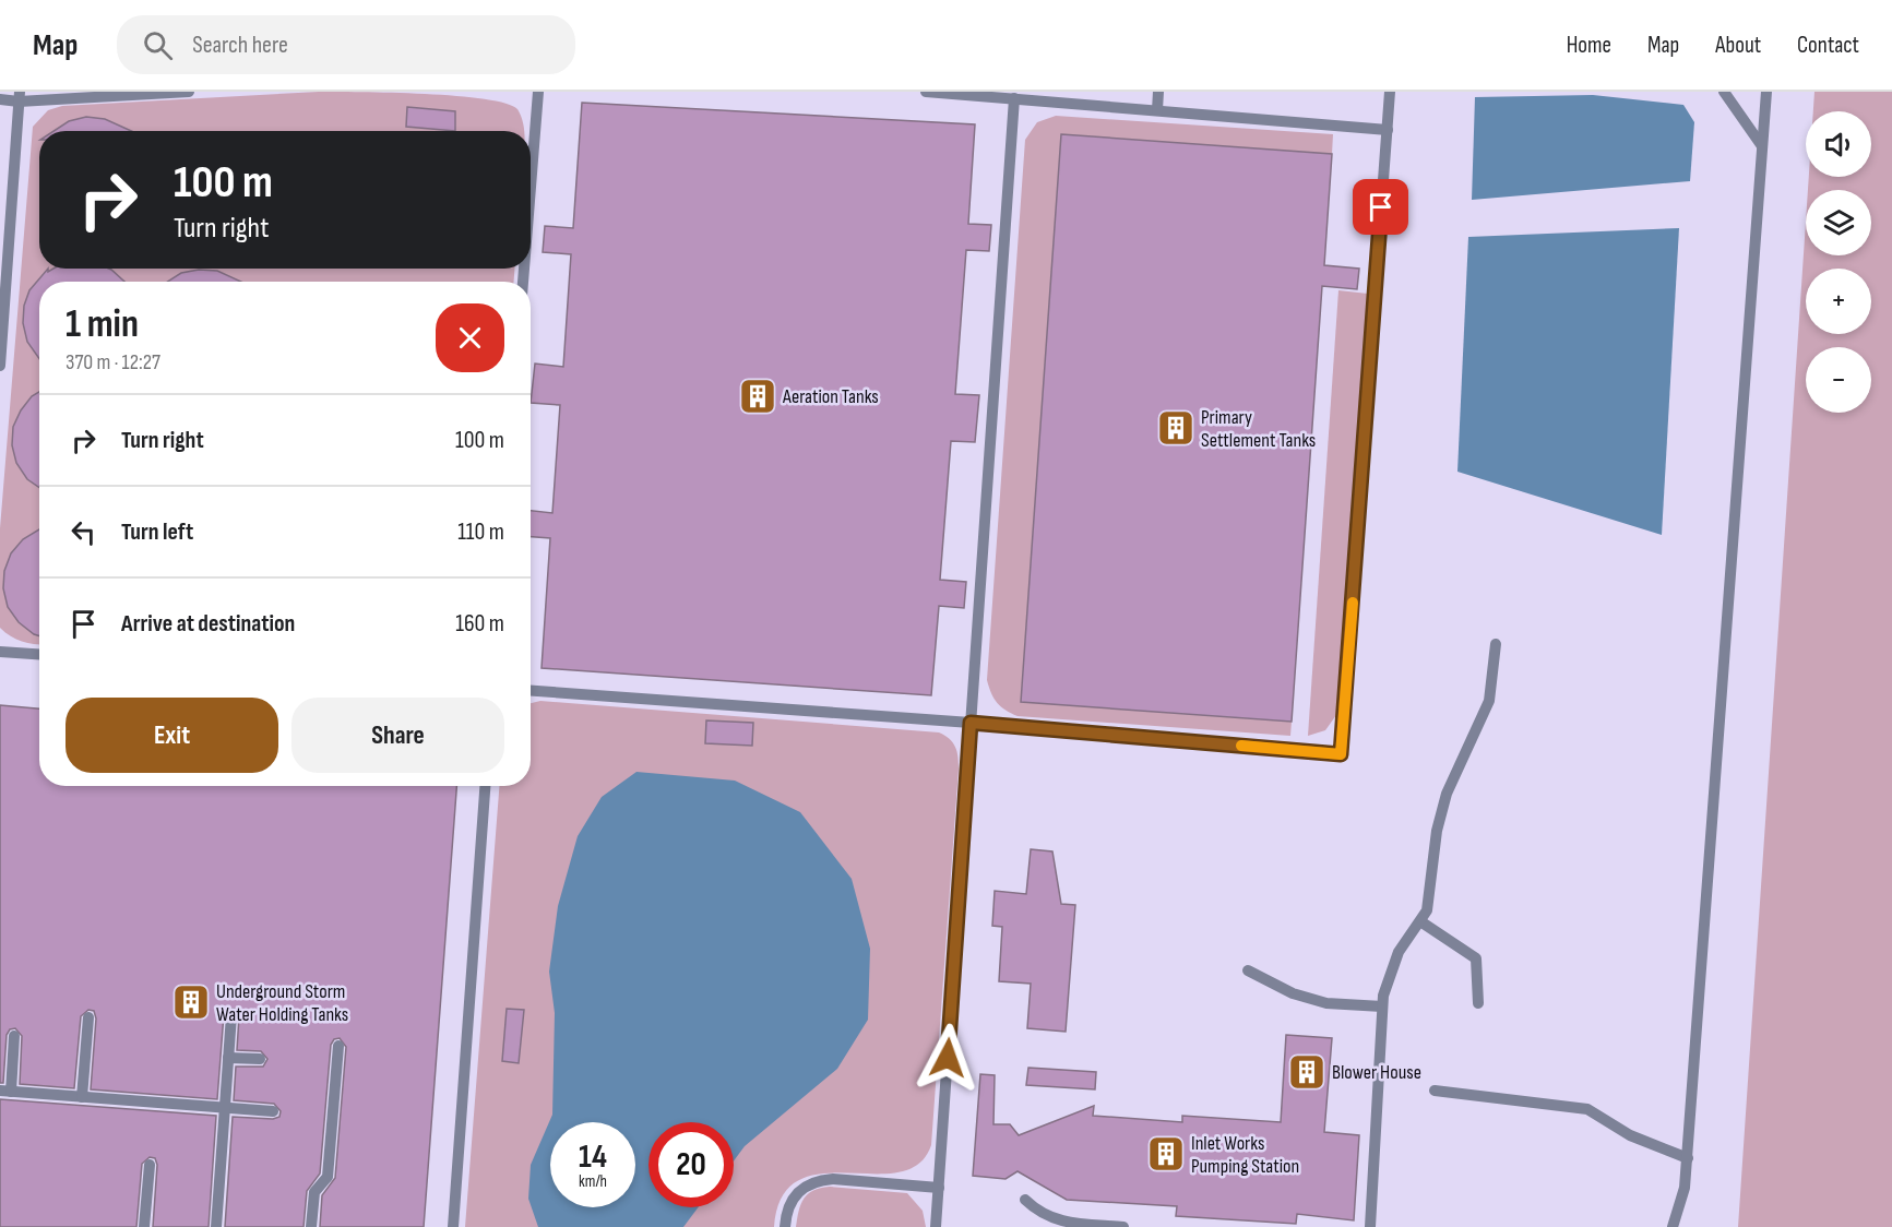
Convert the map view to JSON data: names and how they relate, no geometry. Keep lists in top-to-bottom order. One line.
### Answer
{"places":{"building":["Aeration Tanks","Primary Settlement Tanks","Underground Storm Water Holding Tanks","Blower House","Inlet Works Pumping Station"]},"page":{"header":"Map","search":"Search here","nav":["Home","Map","About","Contact"],"map_buttons":["+","−"],"turn":["100 m","Turn right"],"heading":["1 min","370 m · 12:27"],"list":[{"name":"Turn right","value":"100 m"},{"name":"Turn left","value":"110 m"},{"name":"Arrive at destination","value":"160 m"}],"buttons":["Exit","Share"],"speed":"14 km/h","limit":"20"}}
